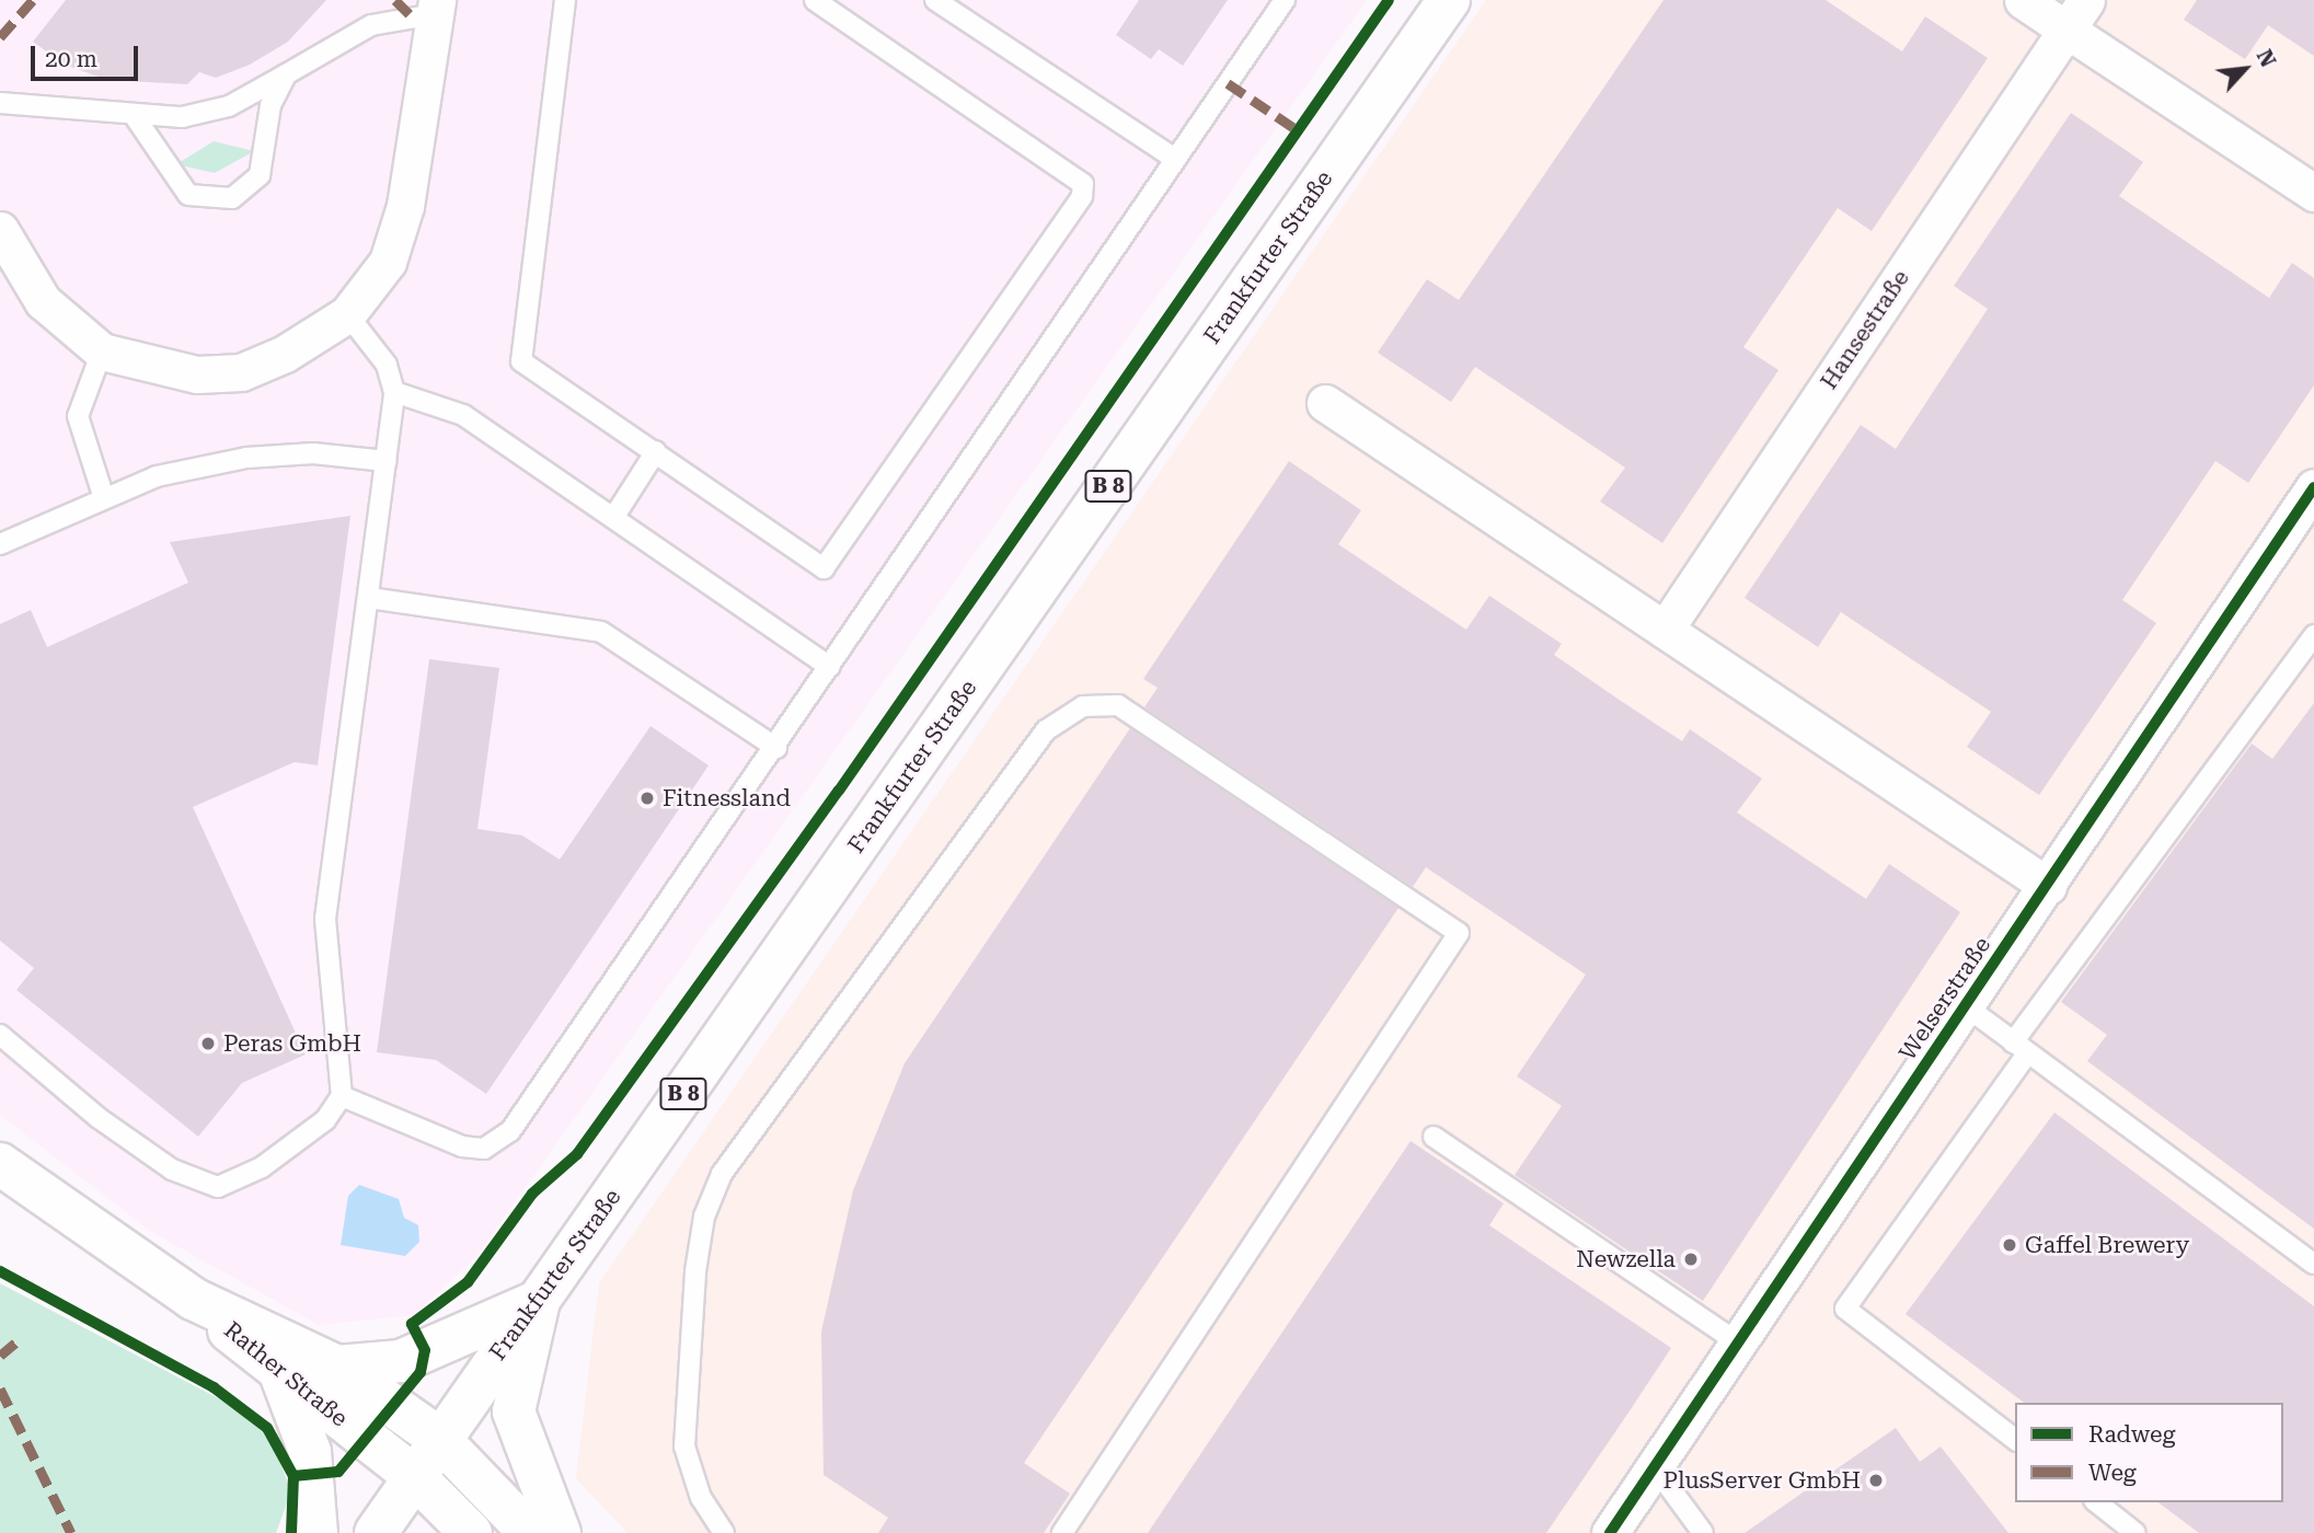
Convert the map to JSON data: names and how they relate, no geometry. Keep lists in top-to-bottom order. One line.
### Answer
{"streets":{"main road":["Frankfurter Straße","B 8","Rather Straße"],"street":["Hansestraße","Welserstraße"]},"crossings":[["Frankfurter Straße","Rather Straße"]],"places":["Fitnessland","Peras GmbH","Gaffel Brewery","Newzella","PlusServer GmbH"],"legend":["Radweg","Weg"],"scale_bar":"20 m","north":"top right"}
